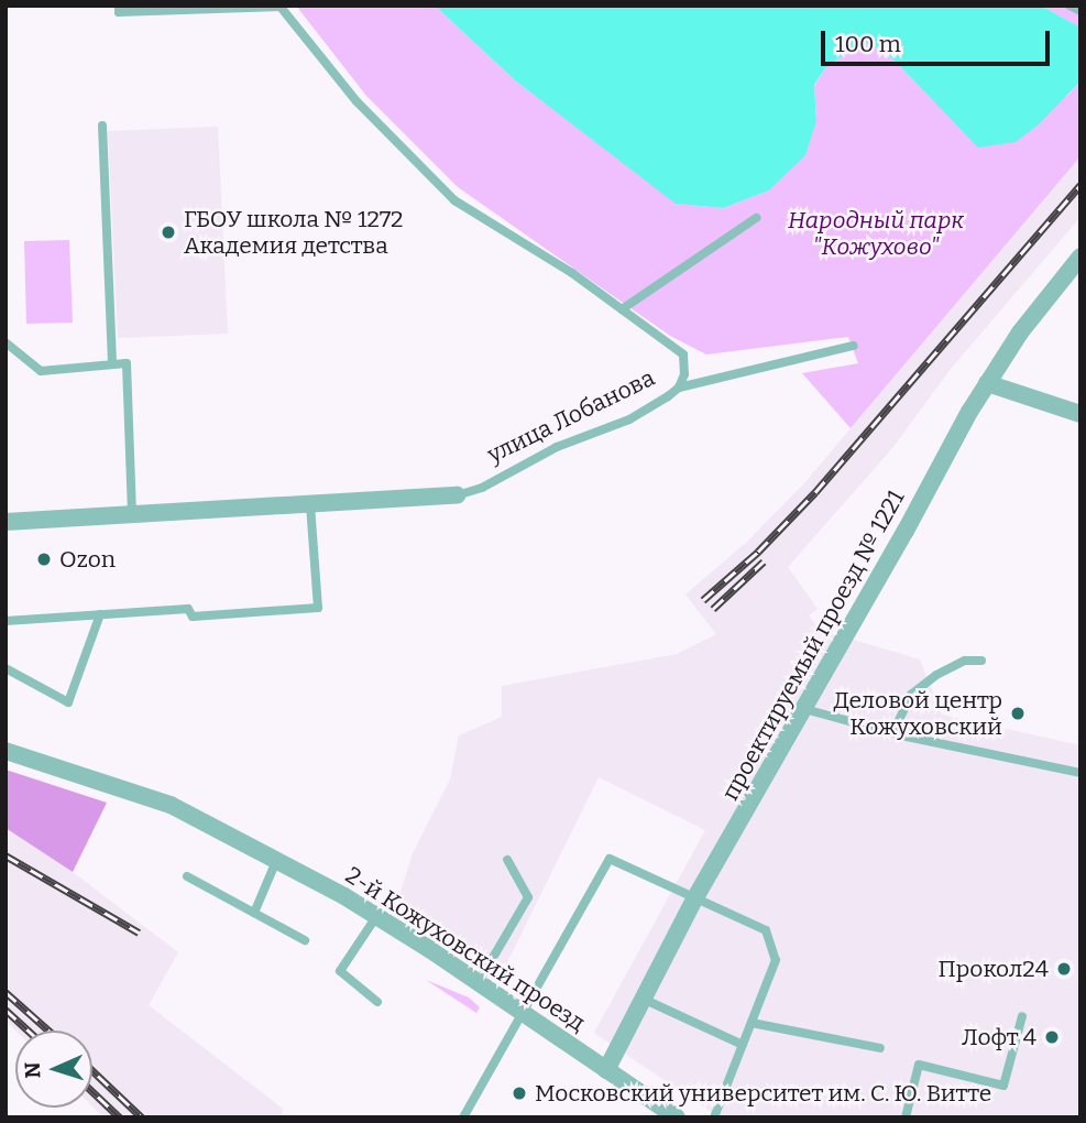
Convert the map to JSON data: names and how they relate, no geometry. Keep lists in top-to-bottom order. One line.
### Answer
{"streets":{"street":["улица Лобанова","проектируемый проезд № 1221","2-й Кожуховский проезд"]},"crossings":[["проектируемый проезд № 1221","2-й Кожуховский проезд"]],"parks":["Народный парк \"Кожухово\""],"places":["ГБОУ школа № 1272 Академия детства","Ozon","Деловой центр Кожуховский","Прокол24","Лофт 4","Московский университет им. С. Ю. Витте"],"scale_bar":"100 m","north":"left"}
